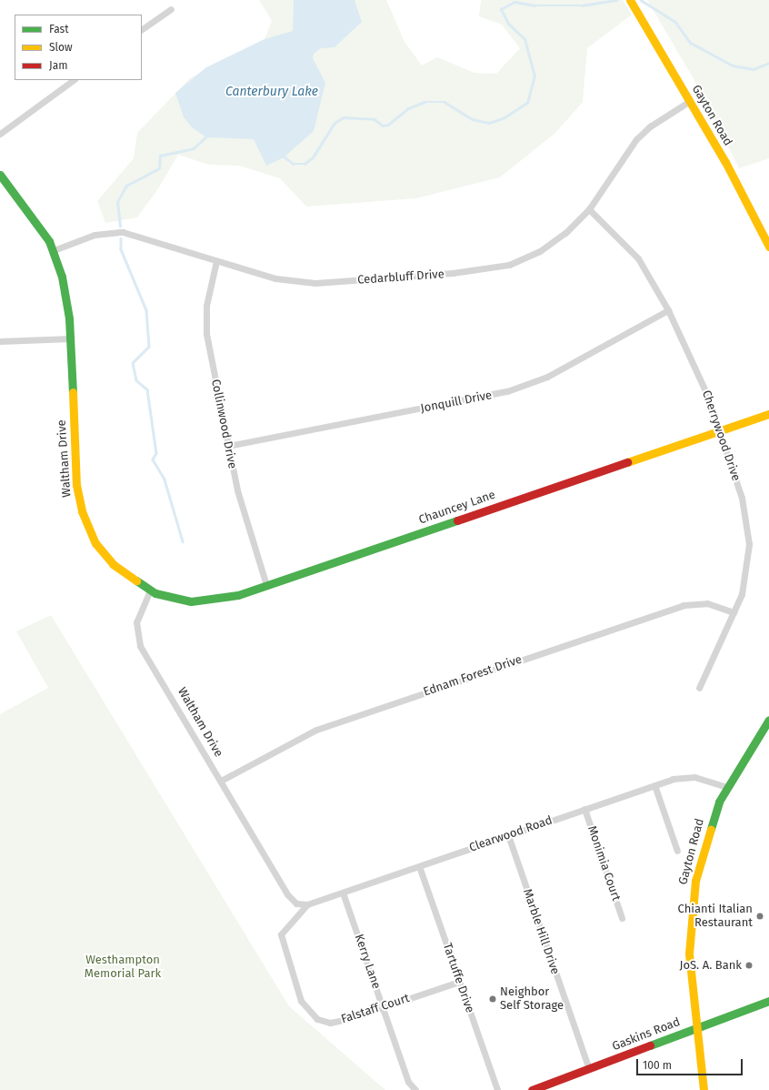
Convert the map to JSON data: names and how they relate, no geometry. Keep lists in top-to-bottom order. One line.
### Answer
{"streets":{"street":["Gayton Road","Cedarbluff Drive","Jonquill Drive","Collinwood Drive","Cherrywood Drive","Waltham Drive","Chauncey Lane","Ednam Forest Drive","Clearwood Road","Monimia Court","Marble Hill Drive","Kerry Lane","Tartuffe Drive","Falstaff Court","Gaskins Road"]},"crossings":[["Gayton Road","Cedarbluff Drive"],["Gayton Road","Clearwood Road"],["Gayton Road","Gaskins Road"],["Cedarbluff Drive","Collinwood Drive"],["Cedarbluff Drive","Cherrywood Drive"],["Cedarbluff Drive","Waltham Drive"],["Jonquill Drive","Collinwood Drive"],["Jonquill Drive","Cherrywood Drive"],["Collinwood Drive","Chauncey Lane"],["Cherrywood Drive","Chauncey Lane"],["Cherrywood Drive","Ednam Forest Drive"],["Waltham Drive","Chauncey Lane"],["Waltham Drive","Ednam Forest Drive"],["Waltham Drive","Clearwood Road"],["Clearwood Road","Monimia Court"],["Clearwood Road","Marble Hill Drive"],["Clearwood Road","Kerry Lane"],["Clearwood Road","Tartuffe Drive"],["Clearwood Road","Falstaff Court"],["Marble Hill Drive","Gaskins Road"],["Kerry Lane","Falstaff Court"],["Tartuffe Drive","Falstaff Court"]],"water":["Canterbury Lake"],"parks":["Westhampton Memorial Park"],"places":["Chianti Italian Restaurant","JoS. A. Bank","Neighbor Self Storage"],"legend":["Fast","Slow","Jam"],"scale_bar":"100 m"}
